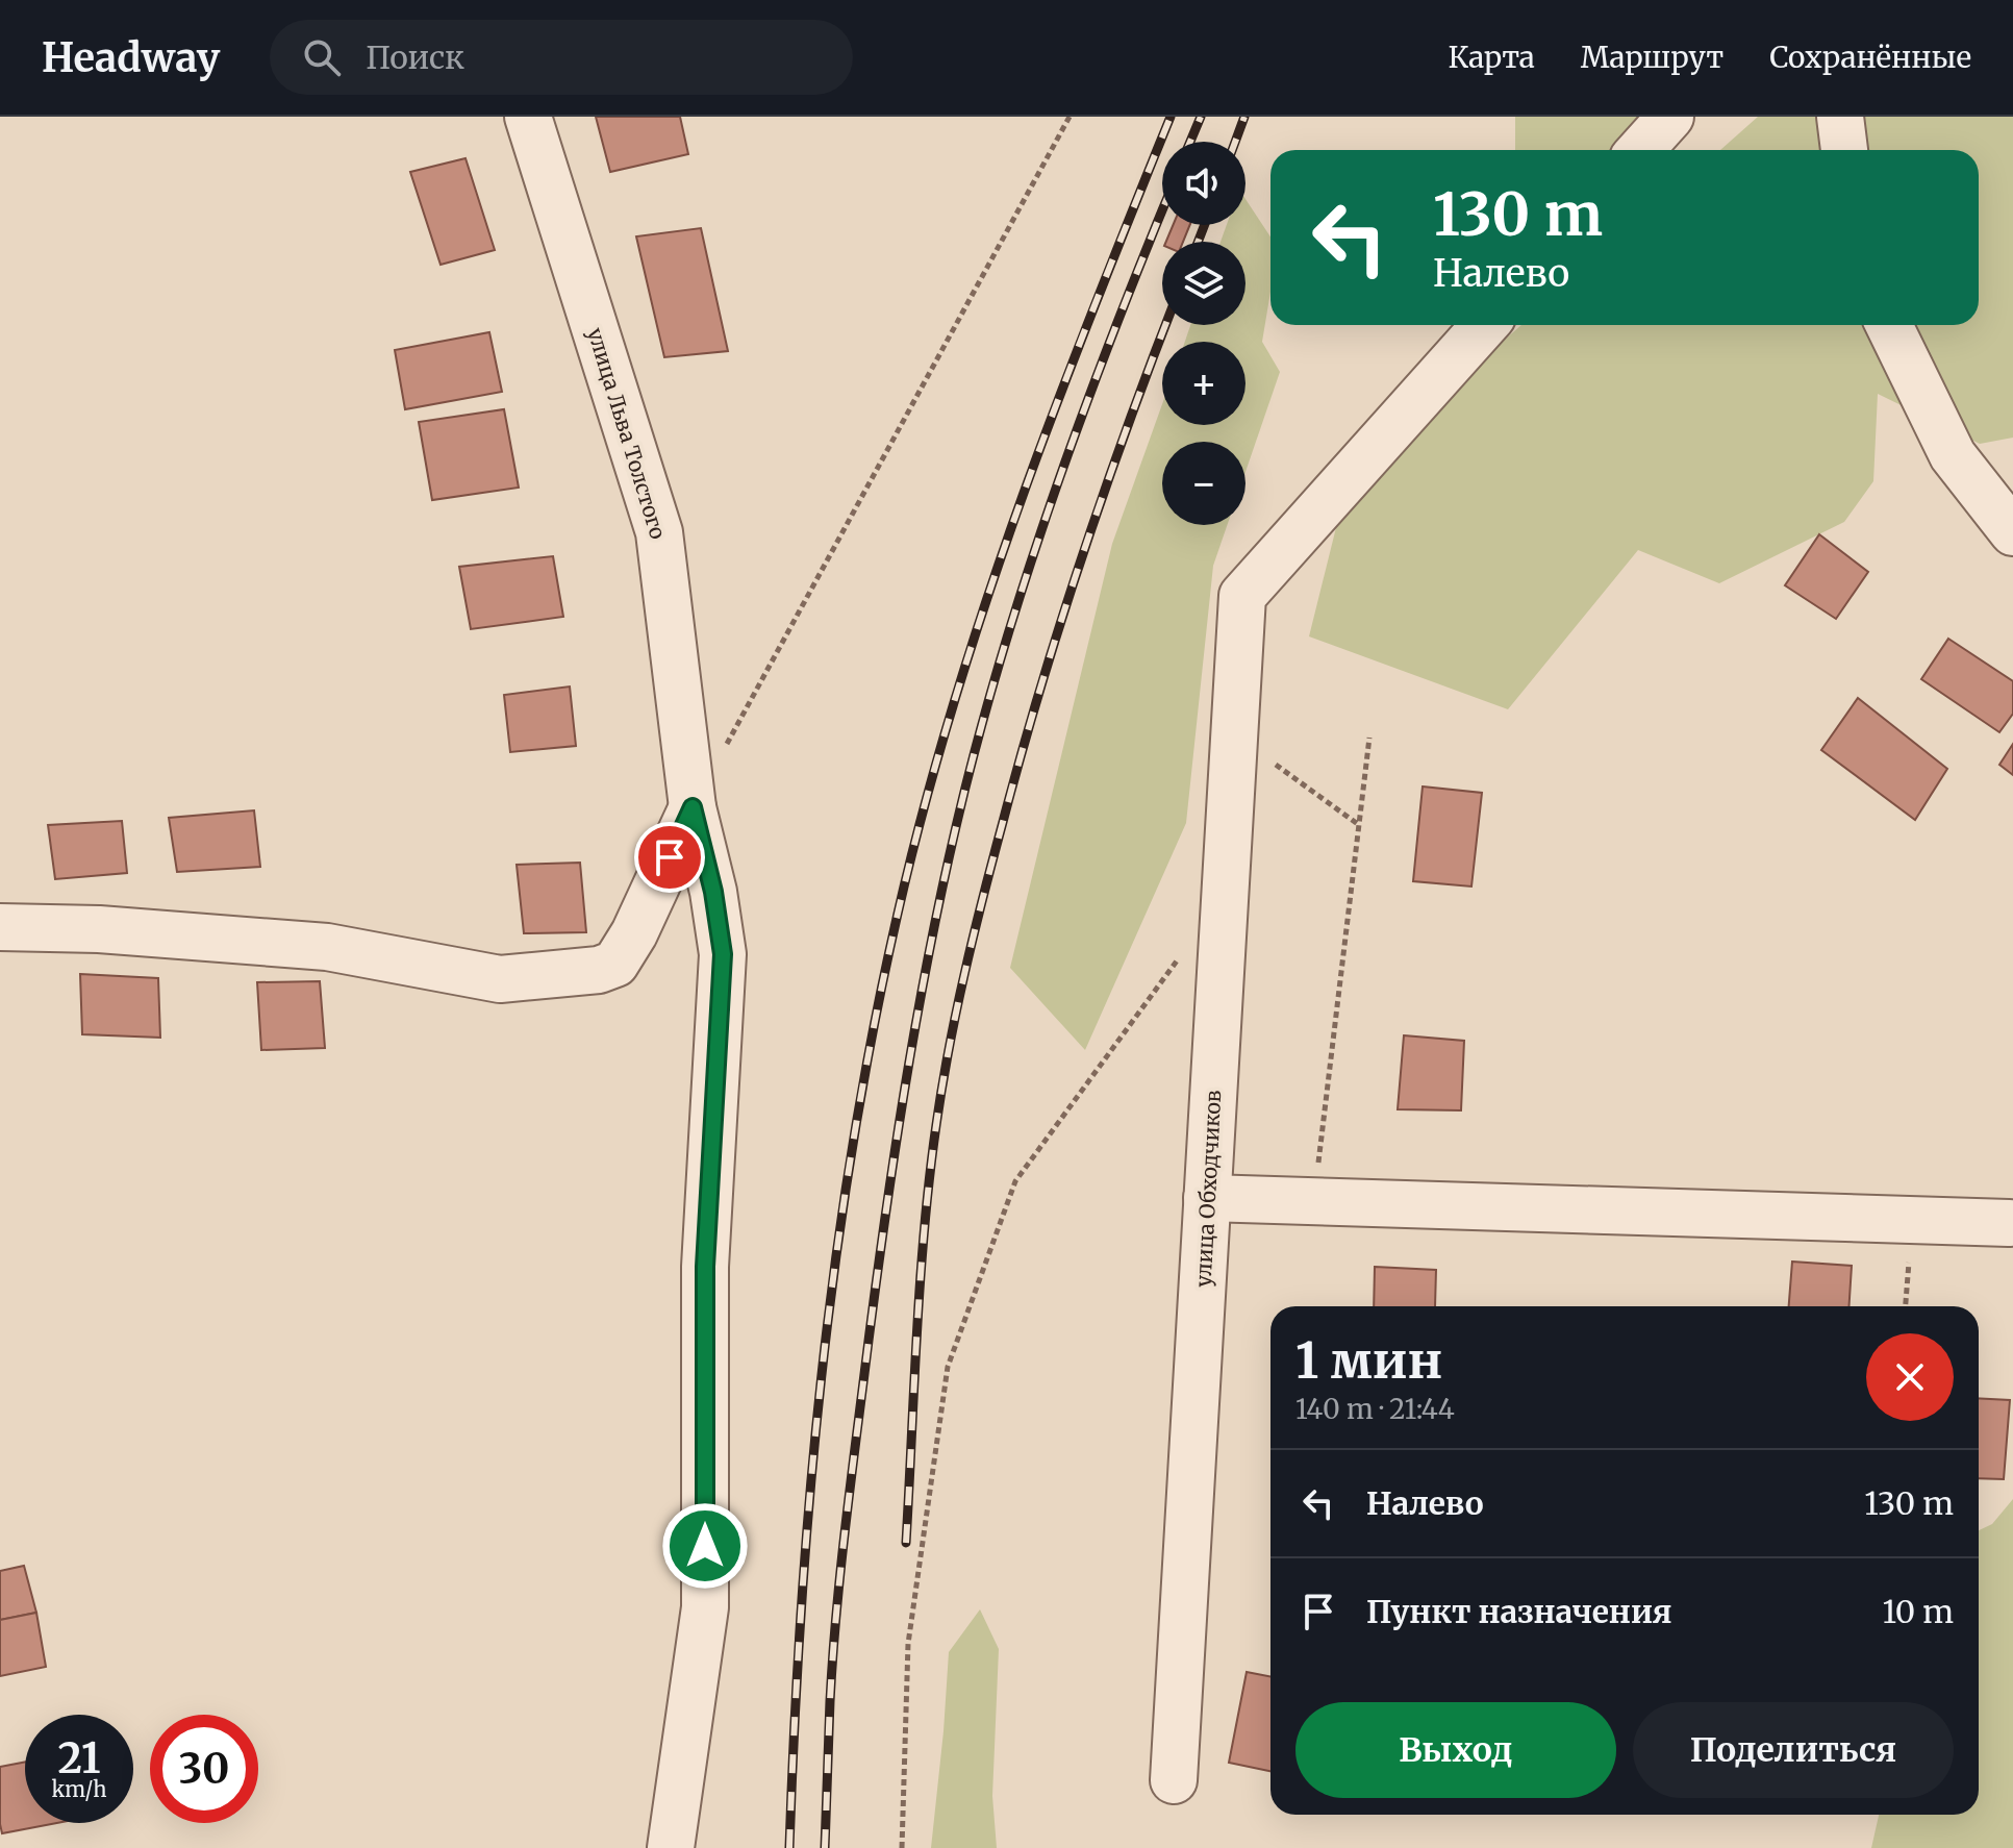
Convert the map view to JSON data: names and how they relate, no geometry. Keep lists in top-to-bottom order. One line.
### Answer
{"streets":{"street":["улица Льва Толстого","улица Обходчиков"]},"page":{"header":"Headway","search":"Поиск","nav":["Карта","Маршрут","Сохранённые"],"map_buttons":["+","−"],"turn":["130 m","Налево"],"heading":["1 мин","140 m · 21:44"],"list":[{"name":"Налево","value":"130 m"},{"name":"Пункт назначения","value":"10 m"}],"buttons":["Выход","Поделиться"],"speed":"21 km/h","limit":"30"}}
